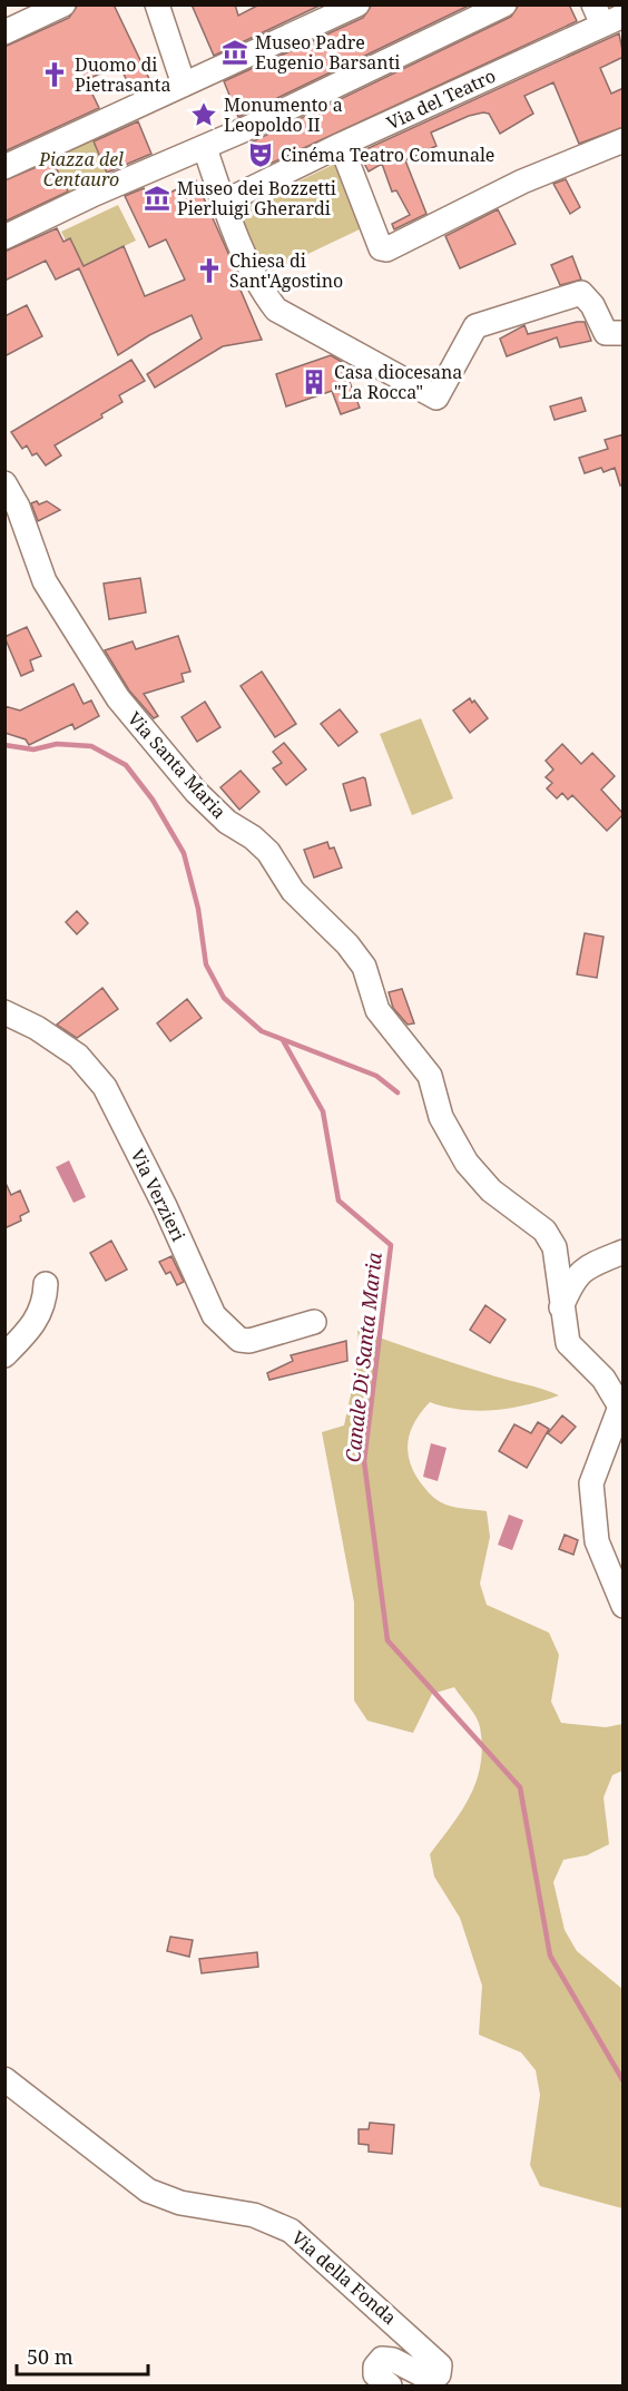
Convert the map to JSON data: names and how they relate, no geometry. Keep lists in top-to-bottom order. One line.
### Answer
{"streets":{"street":["Via del Teatro","Via Santa Maria","Via Verzieri","Via della Fonda"]},"water":["Canale Di Santa Maria"],"parks":["Piazza del Centauro"],"places":{"museum":["Museo Padre Eugenio Barsanti","Museo dei Bozzetti Pierluigi Gherardi"],"church":["Duomo di Pietrasanta","Chiesa di Sant'Agostino"],"place":["Monumento a Leopoldo II"],"theatre":["Cinéma Teatro Comunale"],"building":["Casa diocesana \"La Rocca\""]},"scale_bar":"50 m"}
